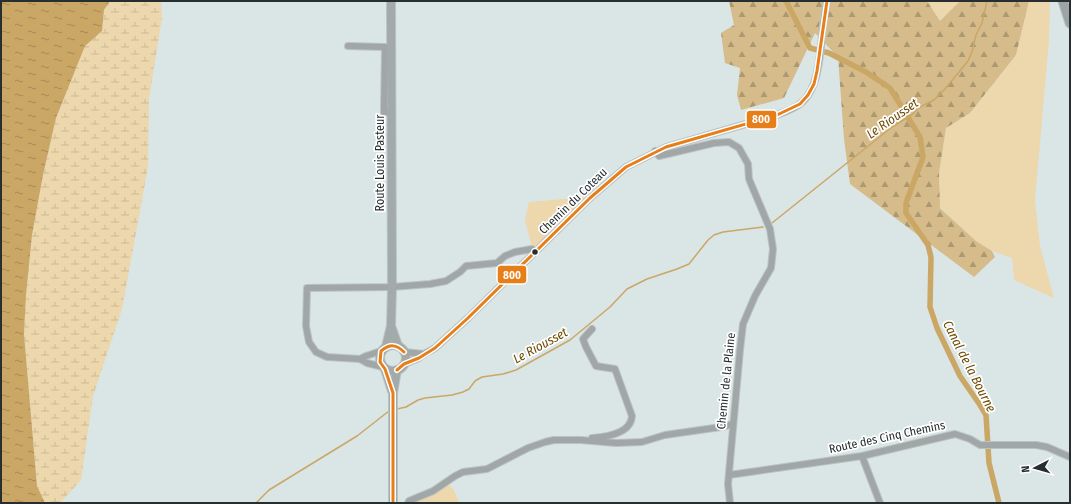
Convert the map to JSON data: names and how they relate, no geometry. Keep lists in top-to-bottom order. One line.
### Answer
{"streets":{"main road":["Route Louis Pasteur"],"street":["Chemin du Coteau","Chemin de la Plaine","Route des Cinq Chemins"]},"crossings":[["Route Louis Pasteur","Chemin du Coteau"],["Chemin du Coteau","Chemin de la Plaine"],["Chemin de la Plaine","Route des Cinq Chemins"]],"water":["Le Riousset","Canal de la Bourne"],"lines":["transit line 800"],"north":"left"}
